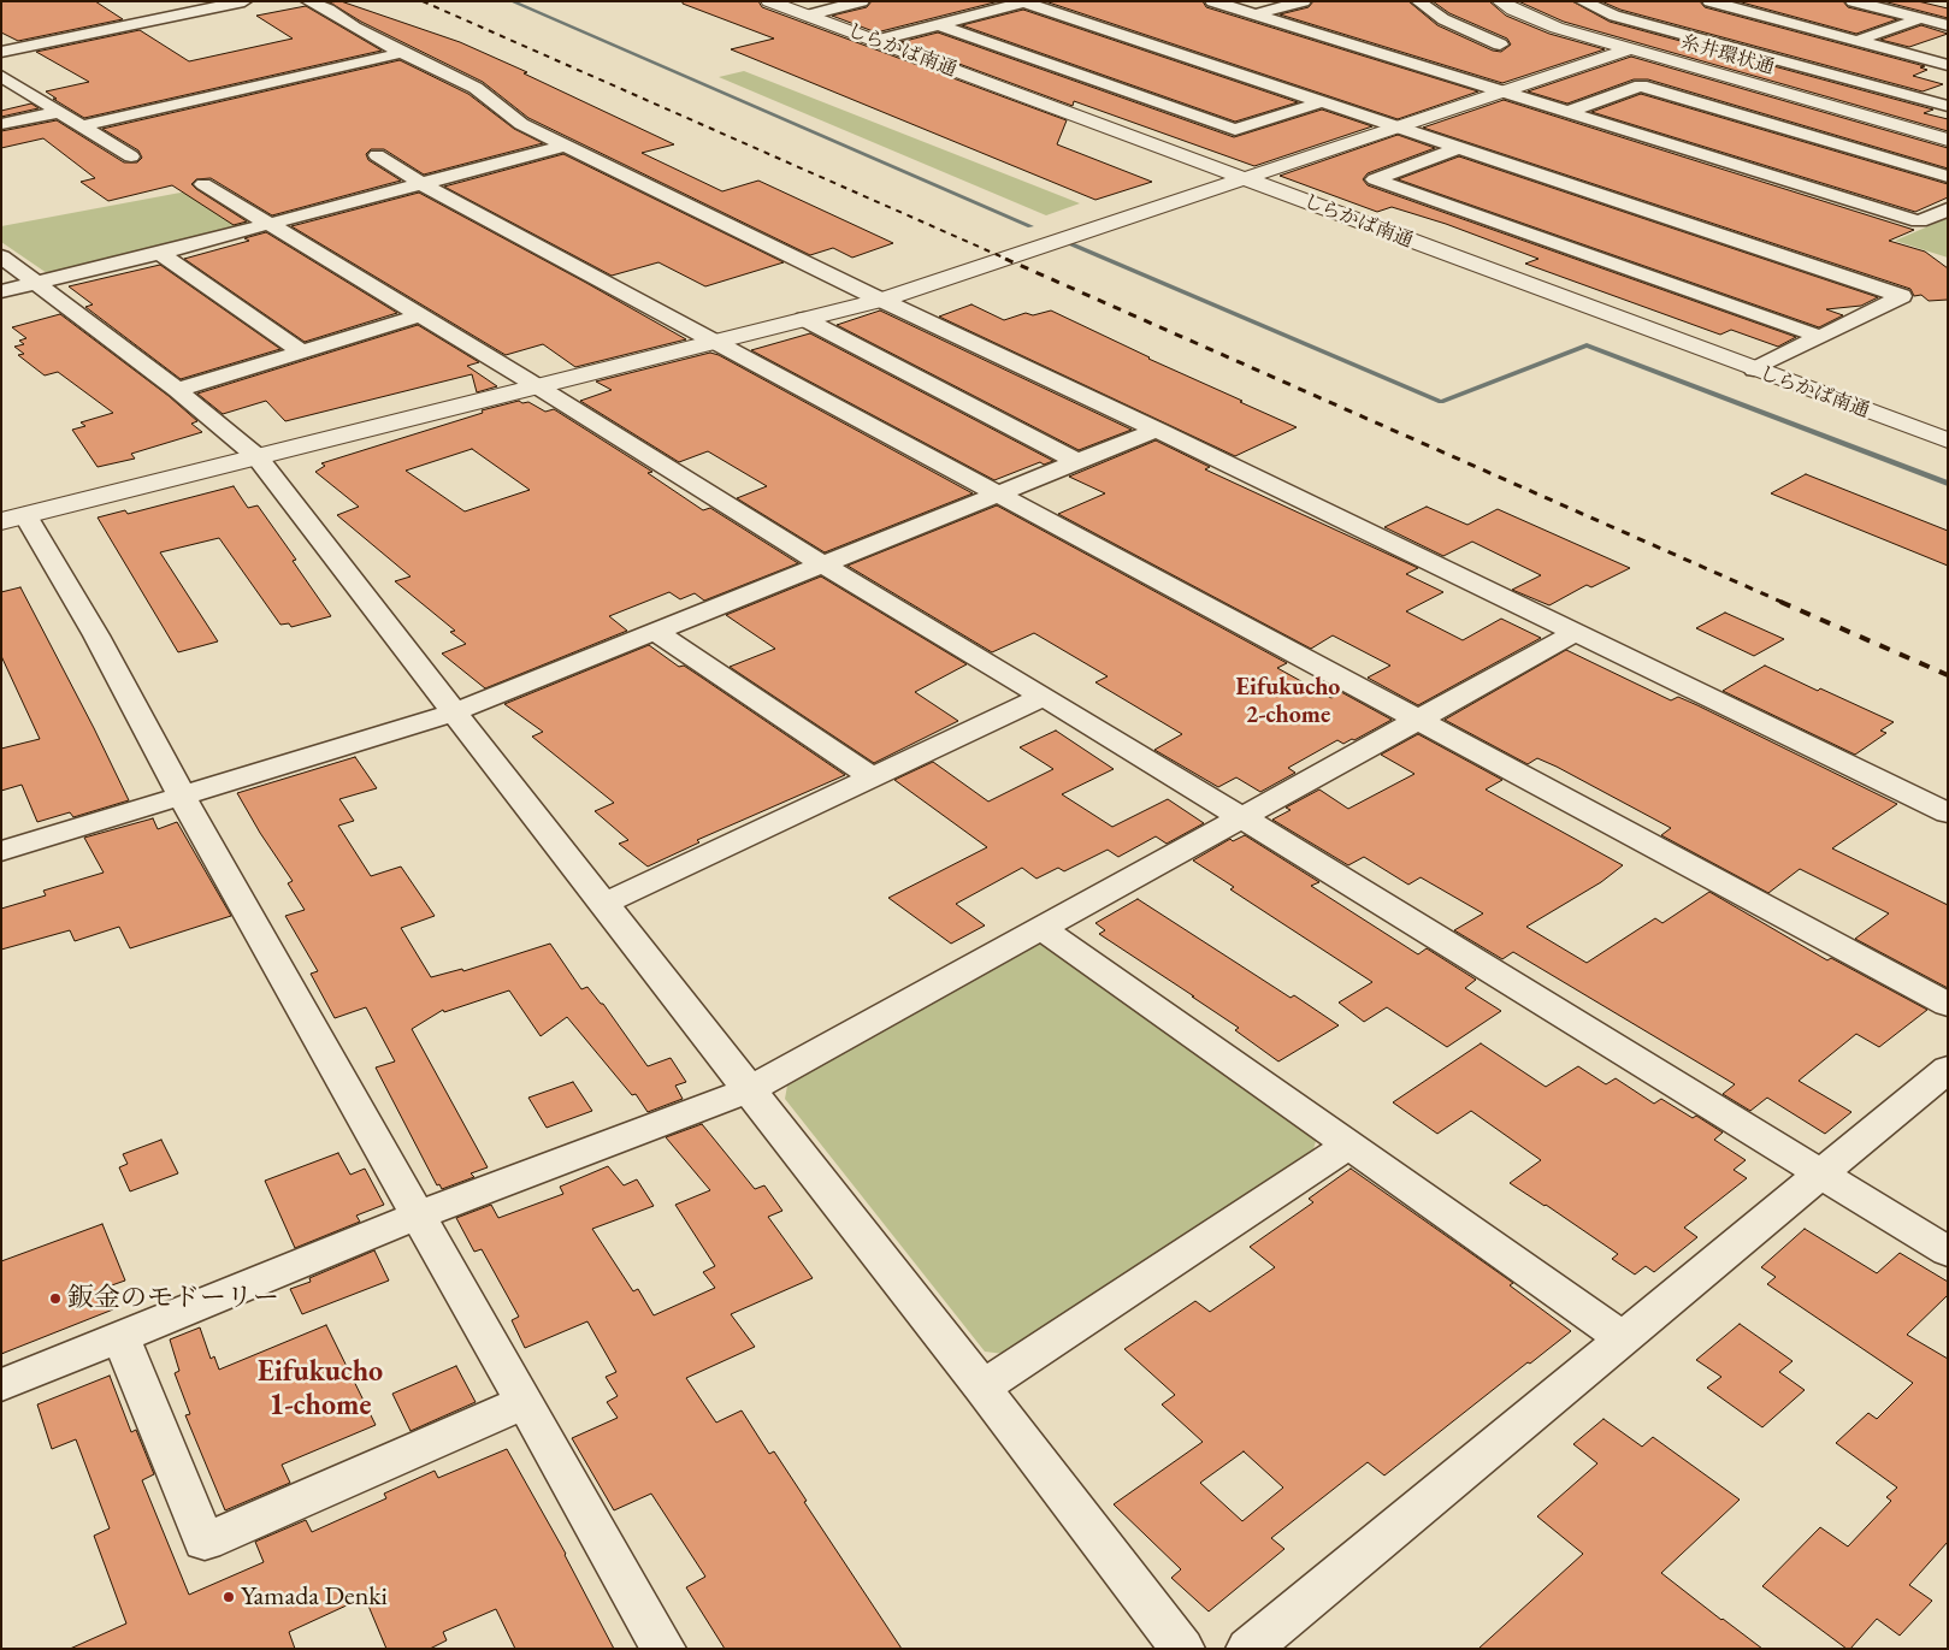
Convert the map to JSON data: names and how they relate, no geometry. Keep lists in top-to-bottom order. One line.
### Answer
{"streets":{"street":["しらかば南通","糸井環状通"]},"districts":["Eifukucho 2-chome","Eifukucho 1-chome"],"places":["鈑金のモドーリー","Yamada Denki"]}
